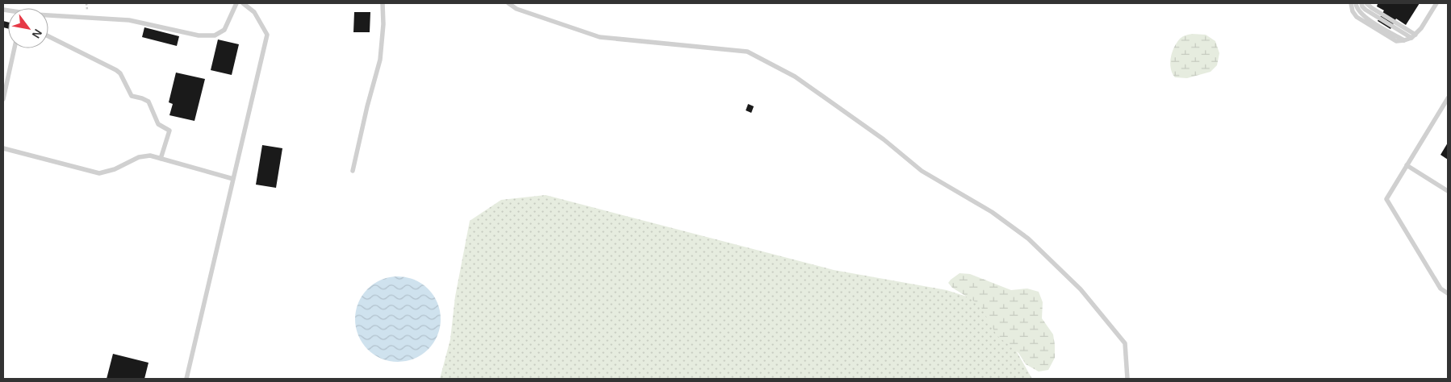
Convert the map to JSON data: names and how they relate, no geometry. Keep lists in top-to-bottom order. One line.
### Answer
{"north":"bottom right"}
